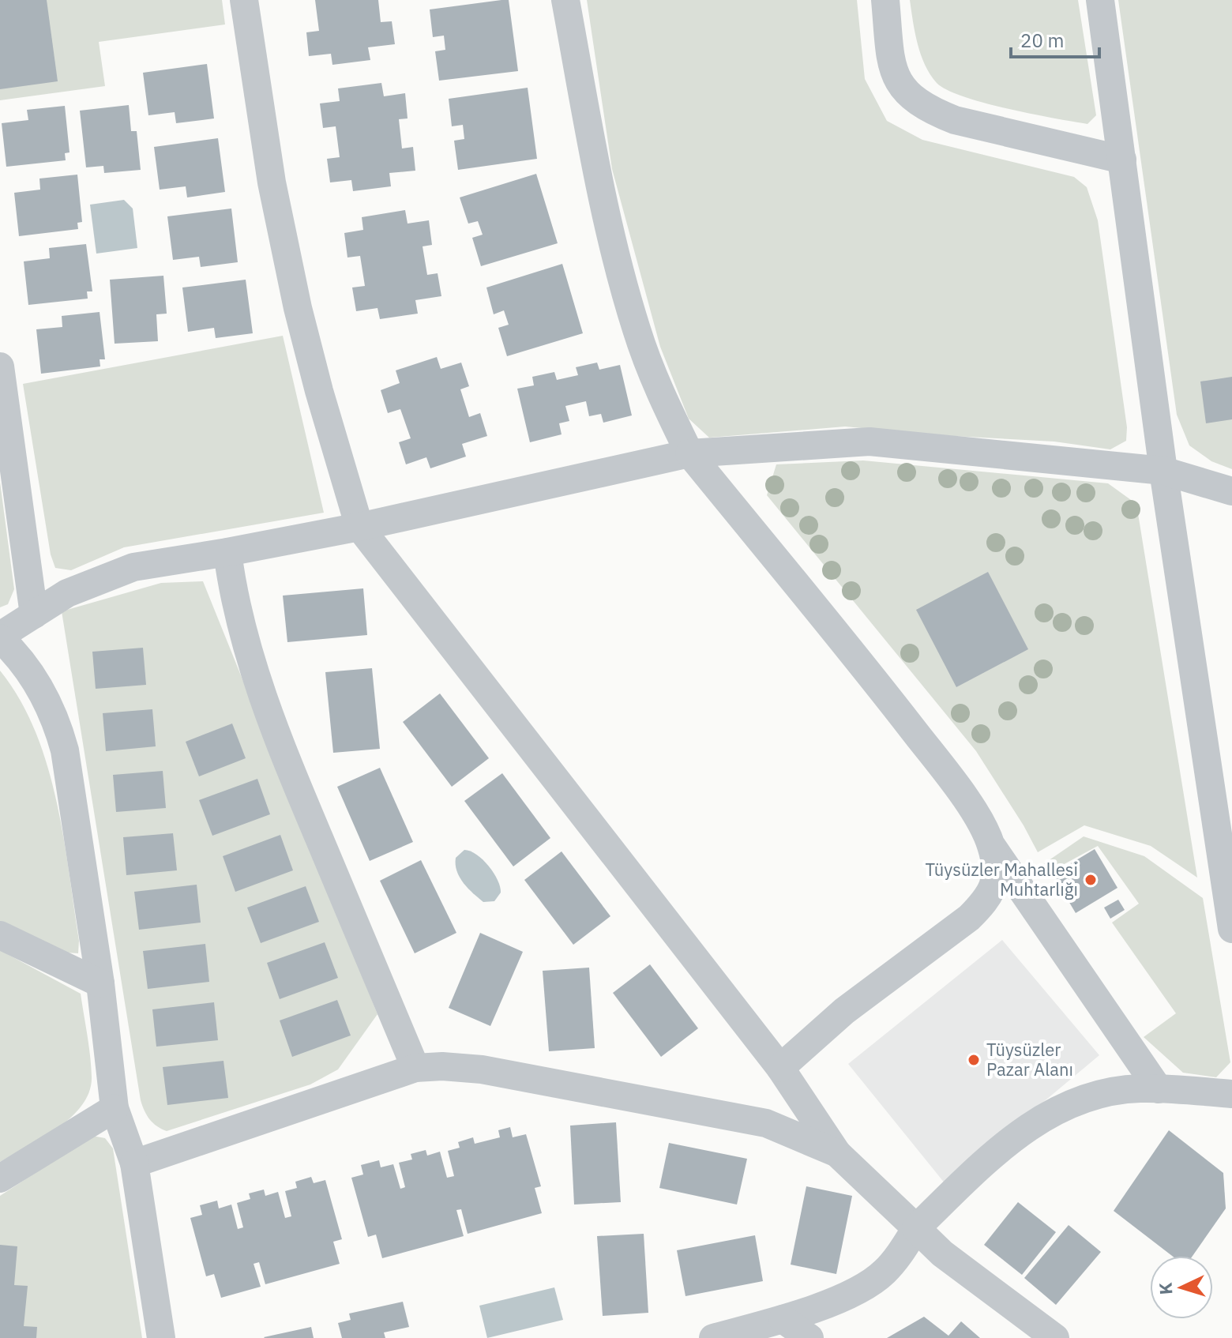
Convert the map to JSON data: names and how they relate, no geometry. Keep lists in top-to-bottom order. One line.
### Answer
{"places":["Tüysüzler Mahallesi Muhtarlığı","Tüysüzler Pazar Alanı"],"scale_bar":"20 m","north":"left"}
